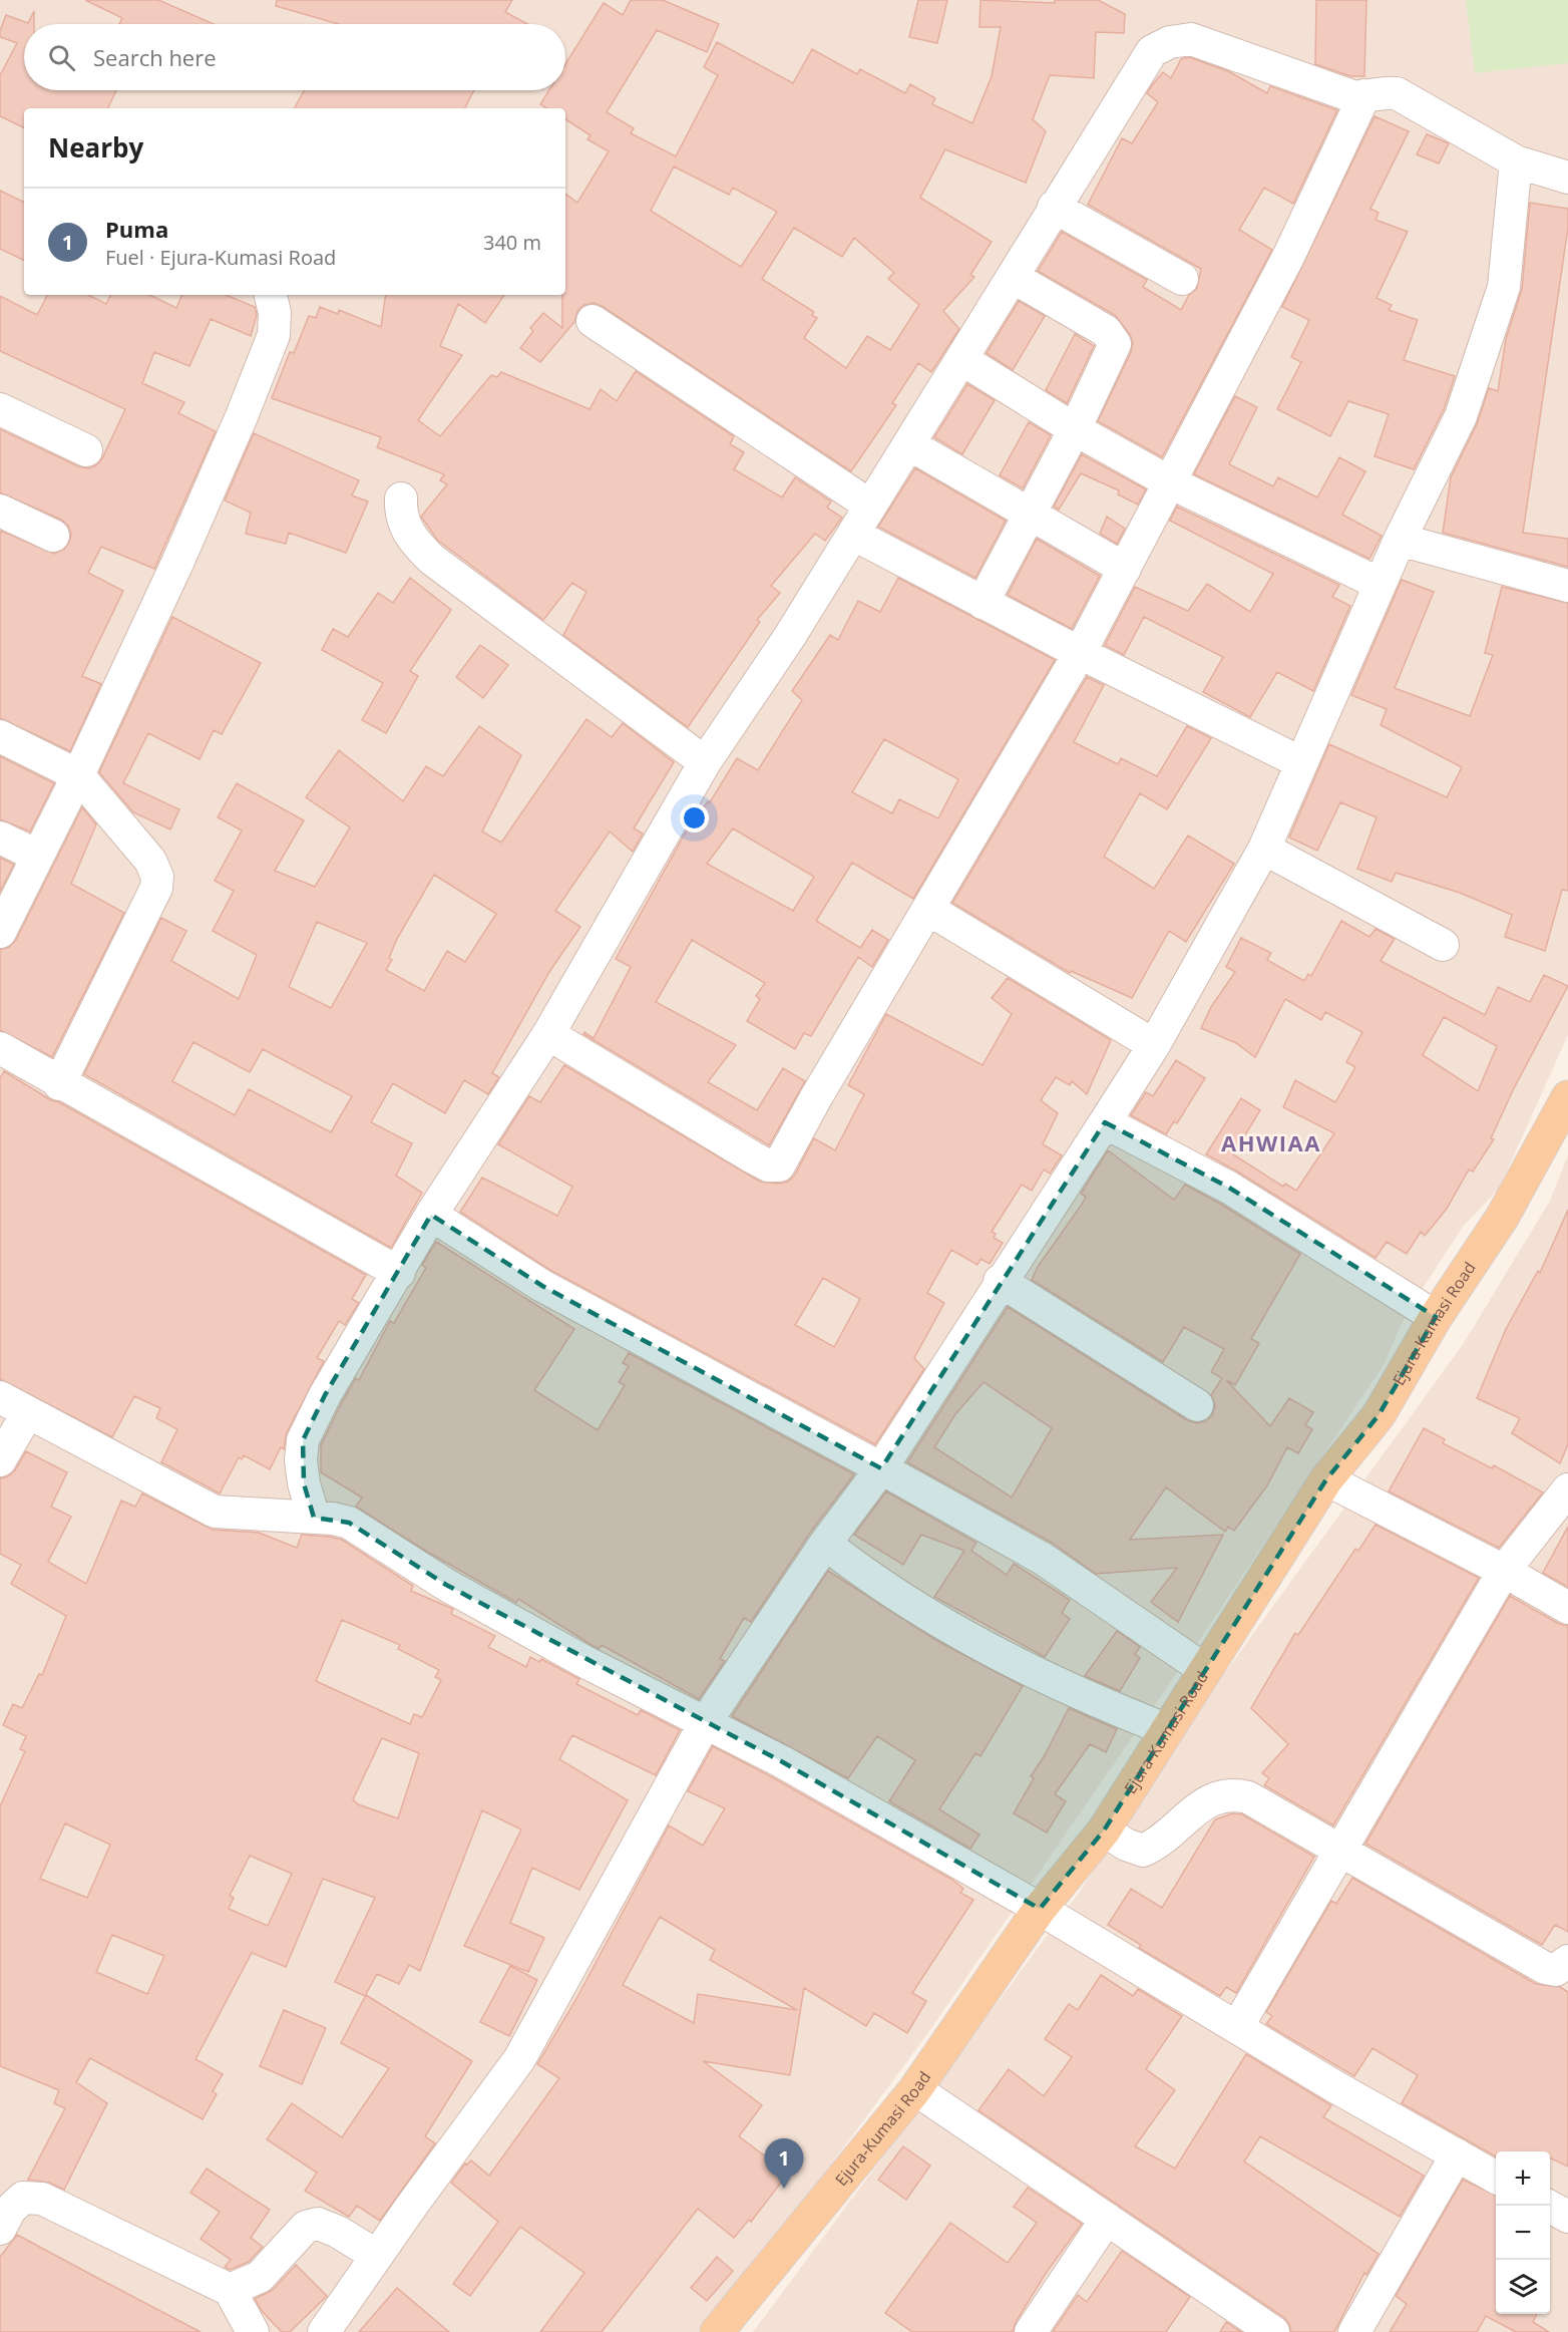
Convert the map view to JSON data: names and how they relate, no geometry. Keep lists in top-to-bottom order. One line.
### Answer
{"streets":{"main road":["Ejura-Kumasi Road"]},"districts":["AHWIAA"],"page":{"search":"Search here","heading":"Nearby","list":[{"mark":"1","name":"Puma","note":"Fuel · Ejura-Kumasi Road","value":"340 m"}],"pins":"1","map_buttons":["+","−"]}}
